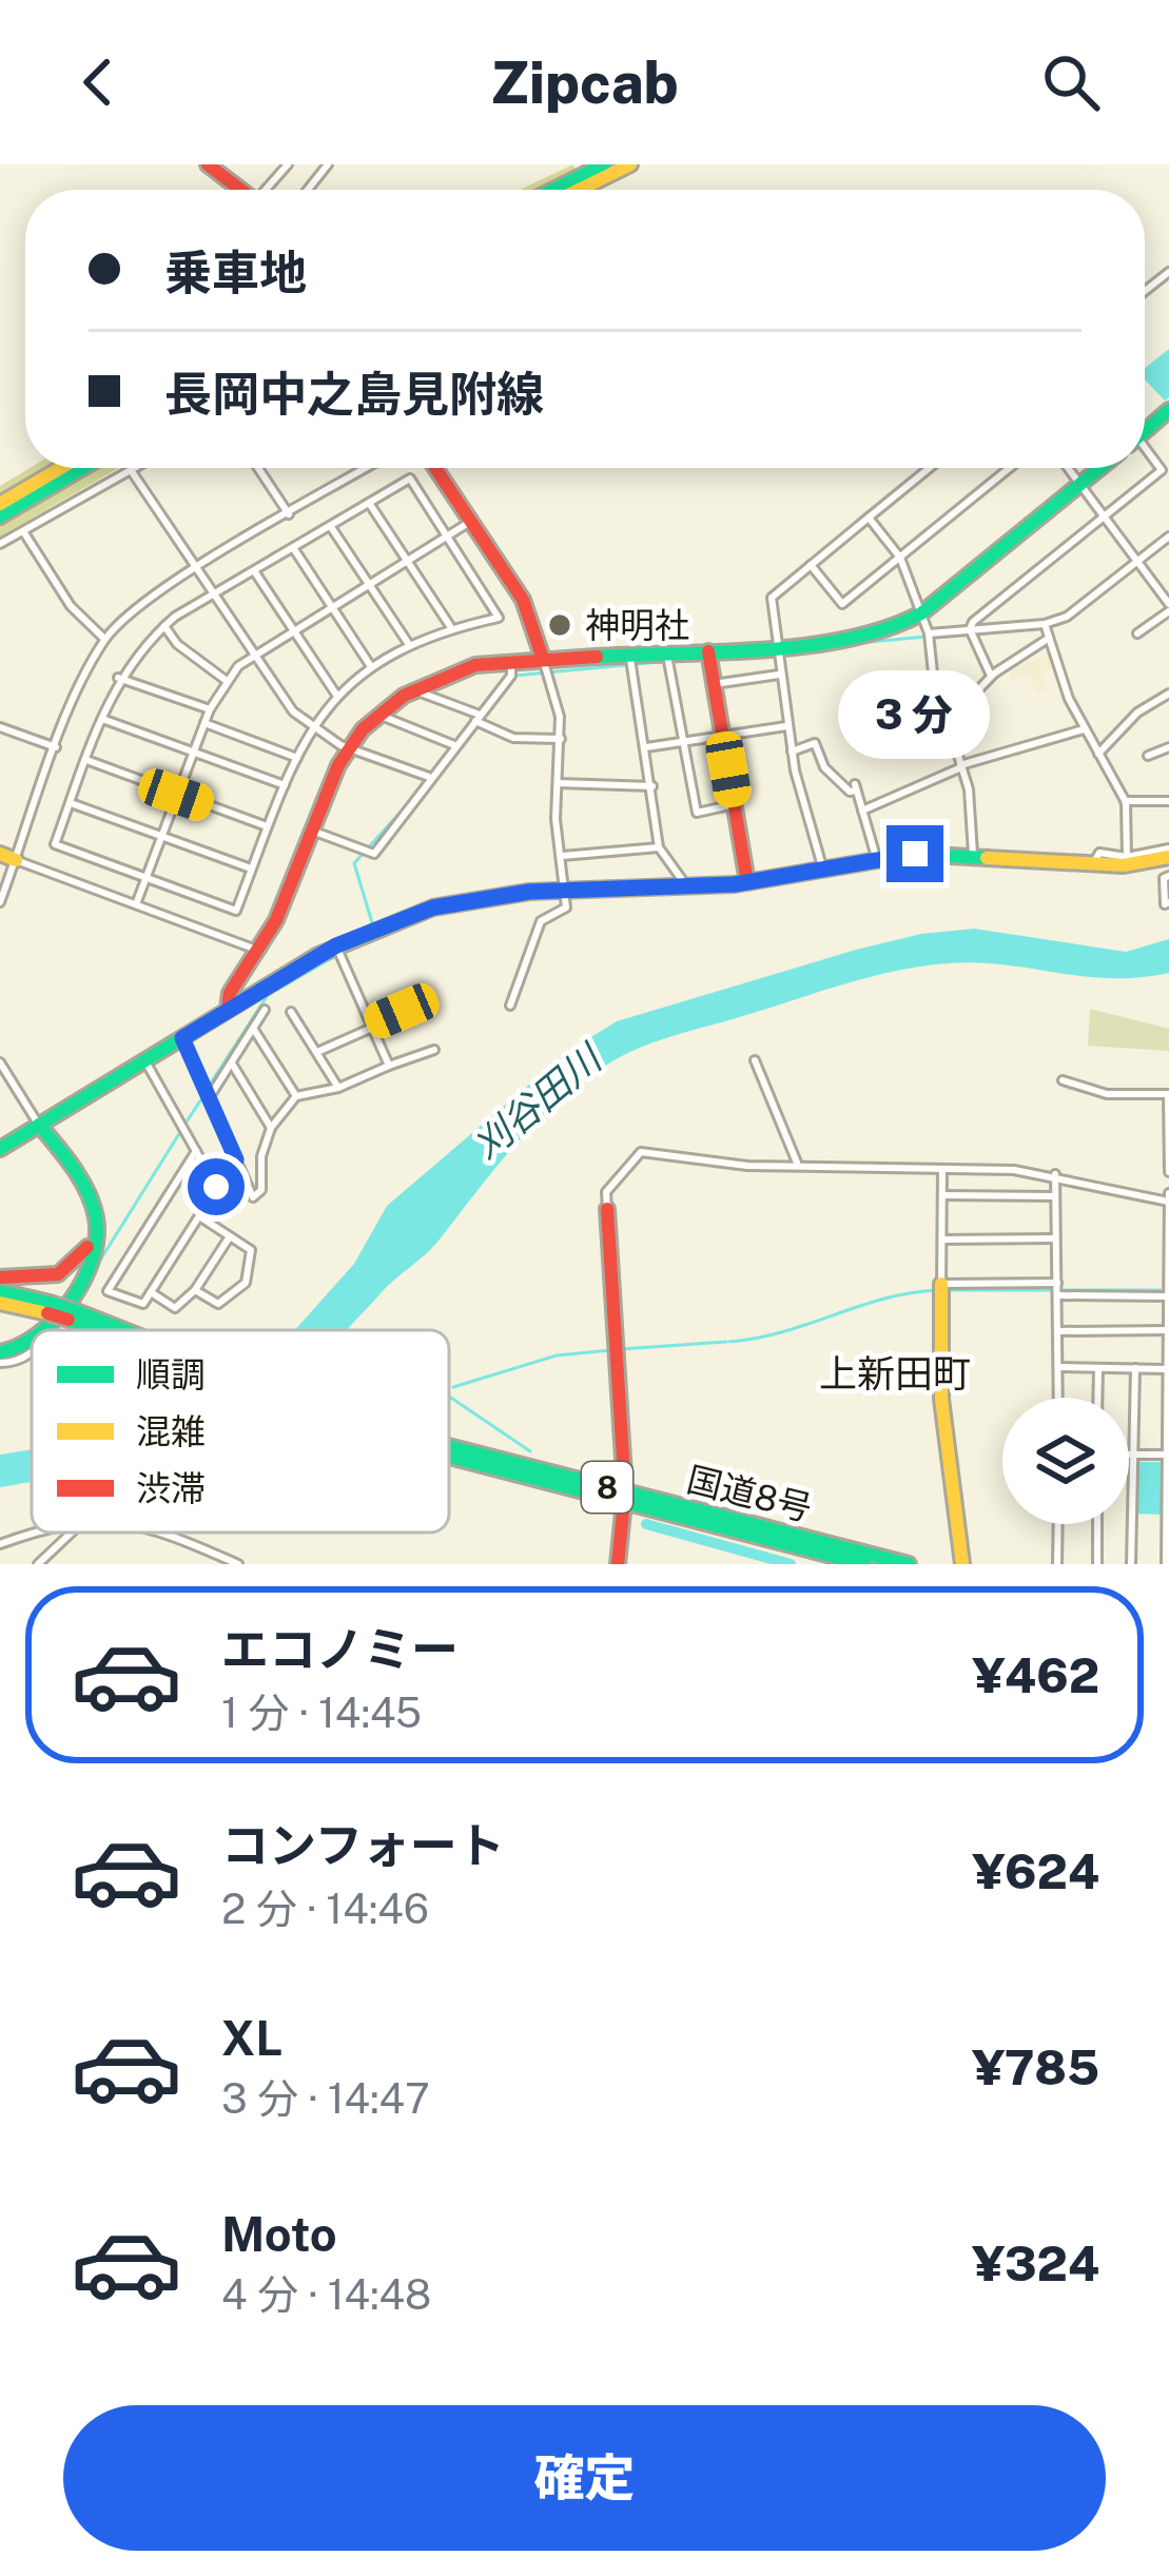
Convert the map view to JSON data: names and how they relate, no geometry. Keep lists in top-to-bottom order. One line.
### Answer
{"streets":{"main road":["8","国道8号"]},"districts":["上新田町"],"water":["刈谷田川"],"places":["神明社"],"legend":["順調","混雑","渋滞"],"page":{"header":"Zipcab","banner":["乗車地","長岡中之島見附線"],"bubble":"3 分","list":[{"name":"エコノミー","note":"1 分 · 14:45","value":"¥462"},{"name":"コンフォート","note":"2 分 · 14:46","value":"¥624"},{"name":"XL","note":"3 分 · 14:47","value":"¥785"},{"name":"Moto","note":"4 分 · 14:48","value":"¥324"}],"buttons":"確定"}}
